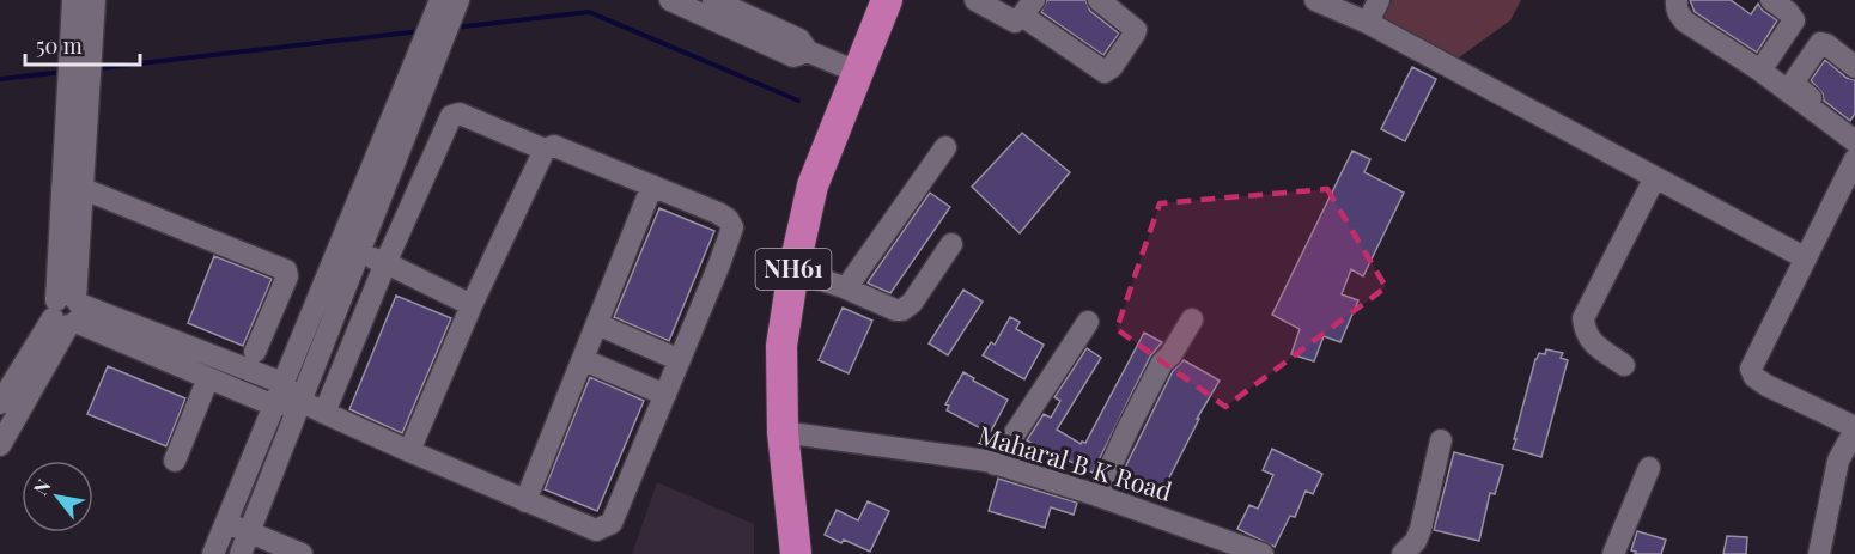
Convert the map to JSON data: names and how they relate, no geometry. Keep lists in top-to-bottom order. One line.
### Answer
{"streets":{"highway":["NH61"],"street":["Maharal B K Road"]},"crossings":[["NH61","Maharal B K Road"]],"scale_bar":"50 m","north":"top left"}
